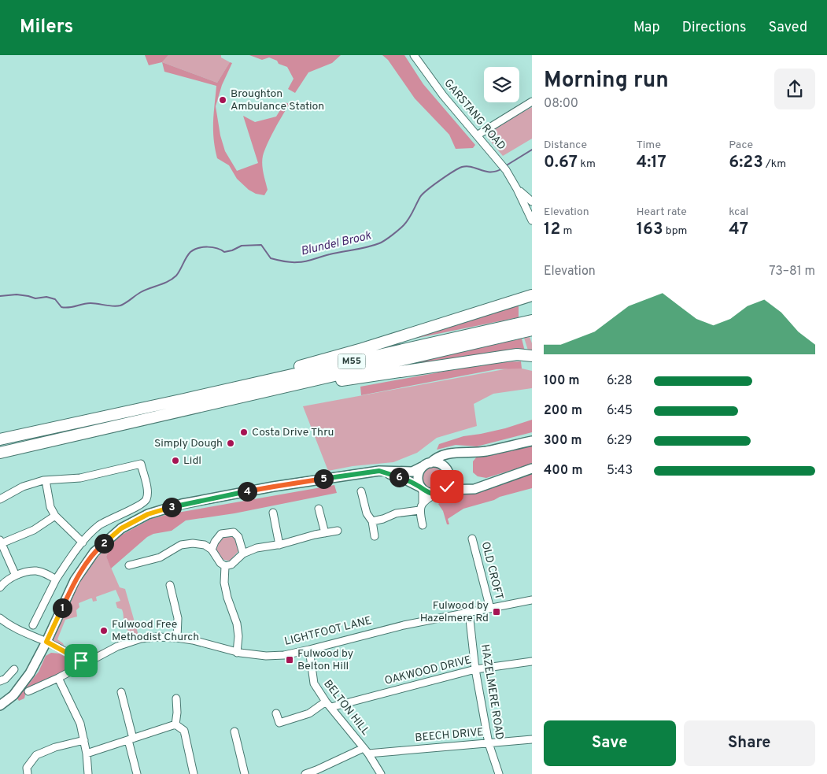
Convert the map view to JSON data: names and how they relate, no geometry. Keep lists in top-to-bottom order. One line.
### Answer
{"streets":{"highway":["M55"],"street":["GARSTANG ROAD","OLD CROFT","LIGHTFOOT LANE","OAKWOOD DRIVE","HAZELMERE ROAD","BELTON HILL","BEECH DRIVE"]},"crossings":[["OLD CROFT","LIGHTFOOT LANE"],["LIGHTFOOT LANE","HAZELMERE ROAD"],["LIGHTFOOT LANE","BELTON HILL"],["OAKWOOD DRIVE","HAZELMERE ROAD"],["OAKWOOD DRIVE","BELTON HILL"],["HAZELMERE ROAD","BEECH DRIVE"],["BELTON HILL","BEECH DRIVE"]],"water":["Blundel Brook"],"places":{"other":["Broughton Ambulance Station","Costa Drive Thru","Simply Dough","Lidl","Fulwood Free Methodist Church"],"transit":["Fulwood by Hazelmere Rd","Fulwood by Belton Hill"]},"page":{"header":"Milers","nav":["Map","Directions","Saved"],"heading":["Morning run","08:00"],"stats":[["Distance","0.67 km"],["Time","4:17"],["Pace","6:23 /km"],["Elevation","12 m"],["Heart rate","163 bpm"],["kcal","47"]],"chart":["Elevation","73–81 m"],"list":[{"name":"100 m","note":"6:28"},{"name":"200 m","note":"6:45"},{"name":"300 m","note":"6:29"},{"name":"400 m","note":"5:43"}],"pins":["6","5","4","3","2","1"],"buttons":["Save","Share"]}}
